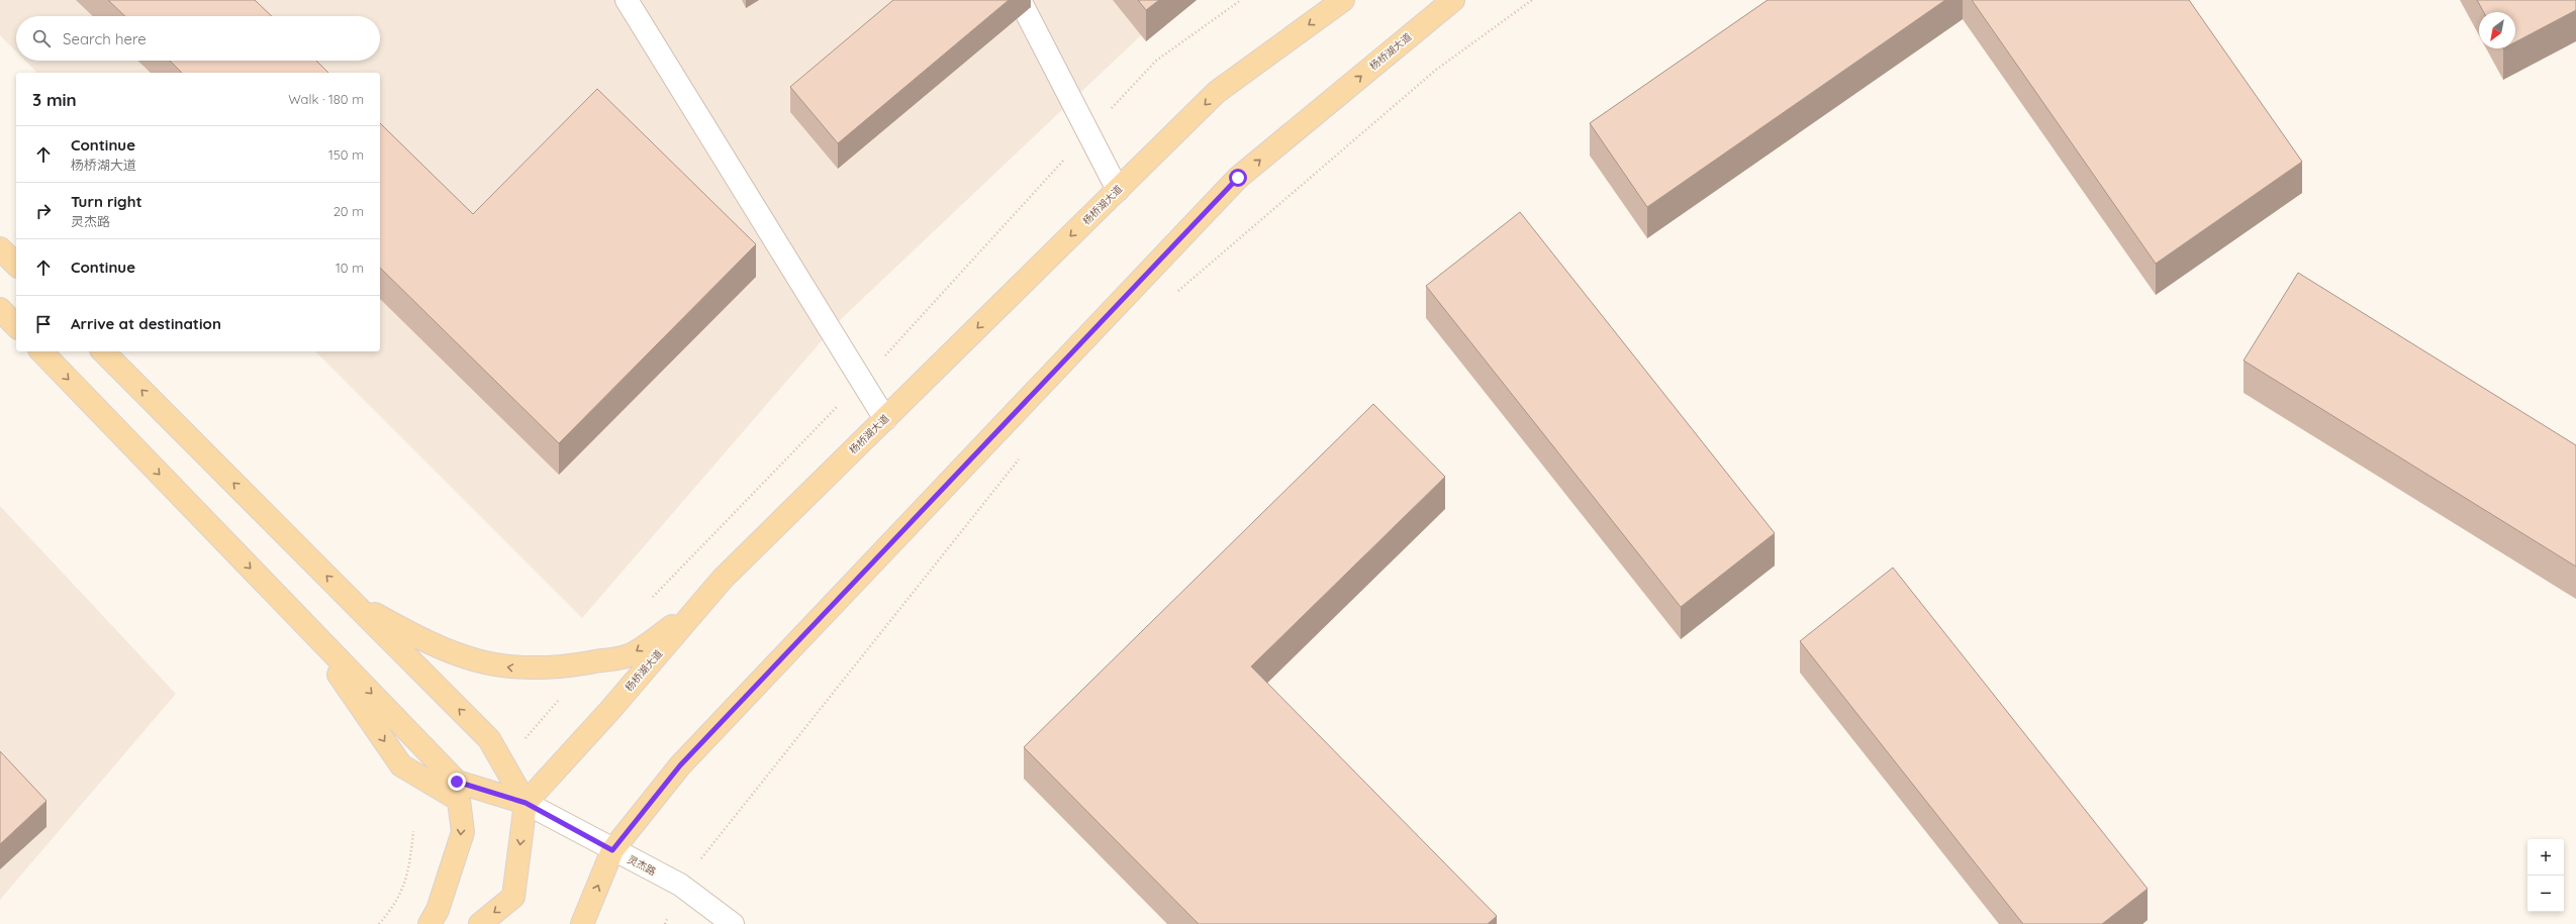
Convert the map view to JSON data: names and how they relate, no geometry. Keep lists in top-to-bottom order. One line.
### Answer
{"streets":{"main road":["杨桥湖大道"],"street":["灵杰路"]},"crossings":[["杨桥湖大道","灵杰路"]],"north":"bottom left","page":{"search":"Search here","heading":["3 min","Walk · 180 m"],"list":[["Continue","杨桥湖大道","150 m"],["Turn right","灵杰路","20 m"],["Continue","10 m"],"Arrive at destination"],"map_buttons":["+","−"]}}
